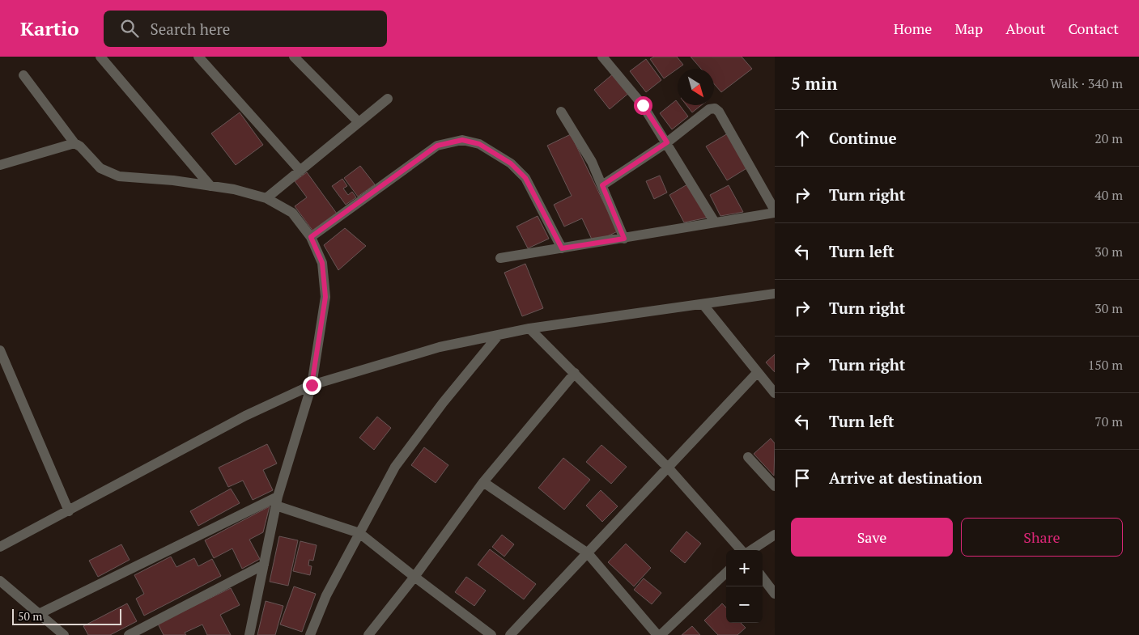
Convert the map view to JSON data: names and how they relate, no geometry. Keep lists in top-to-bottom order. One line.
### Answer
{"scale_bar":"50 m","north":"bottom right","page":{"header":"Kartio","search":"Search here","nav":["Home","Map","About","Contact"],"heading":["5 min","Walk · 340 m"],"list":[["Continue","20 m"],["Turn right","40 m"],["Turn left","30 m"],["Turn right","30 m"],["Turn right","150 m"],["Turn left","70 m"],"Arrive at destination"],"buttons":["Save","Share"],"map_buttons":["+","−"],"scale":"50 m"}}
